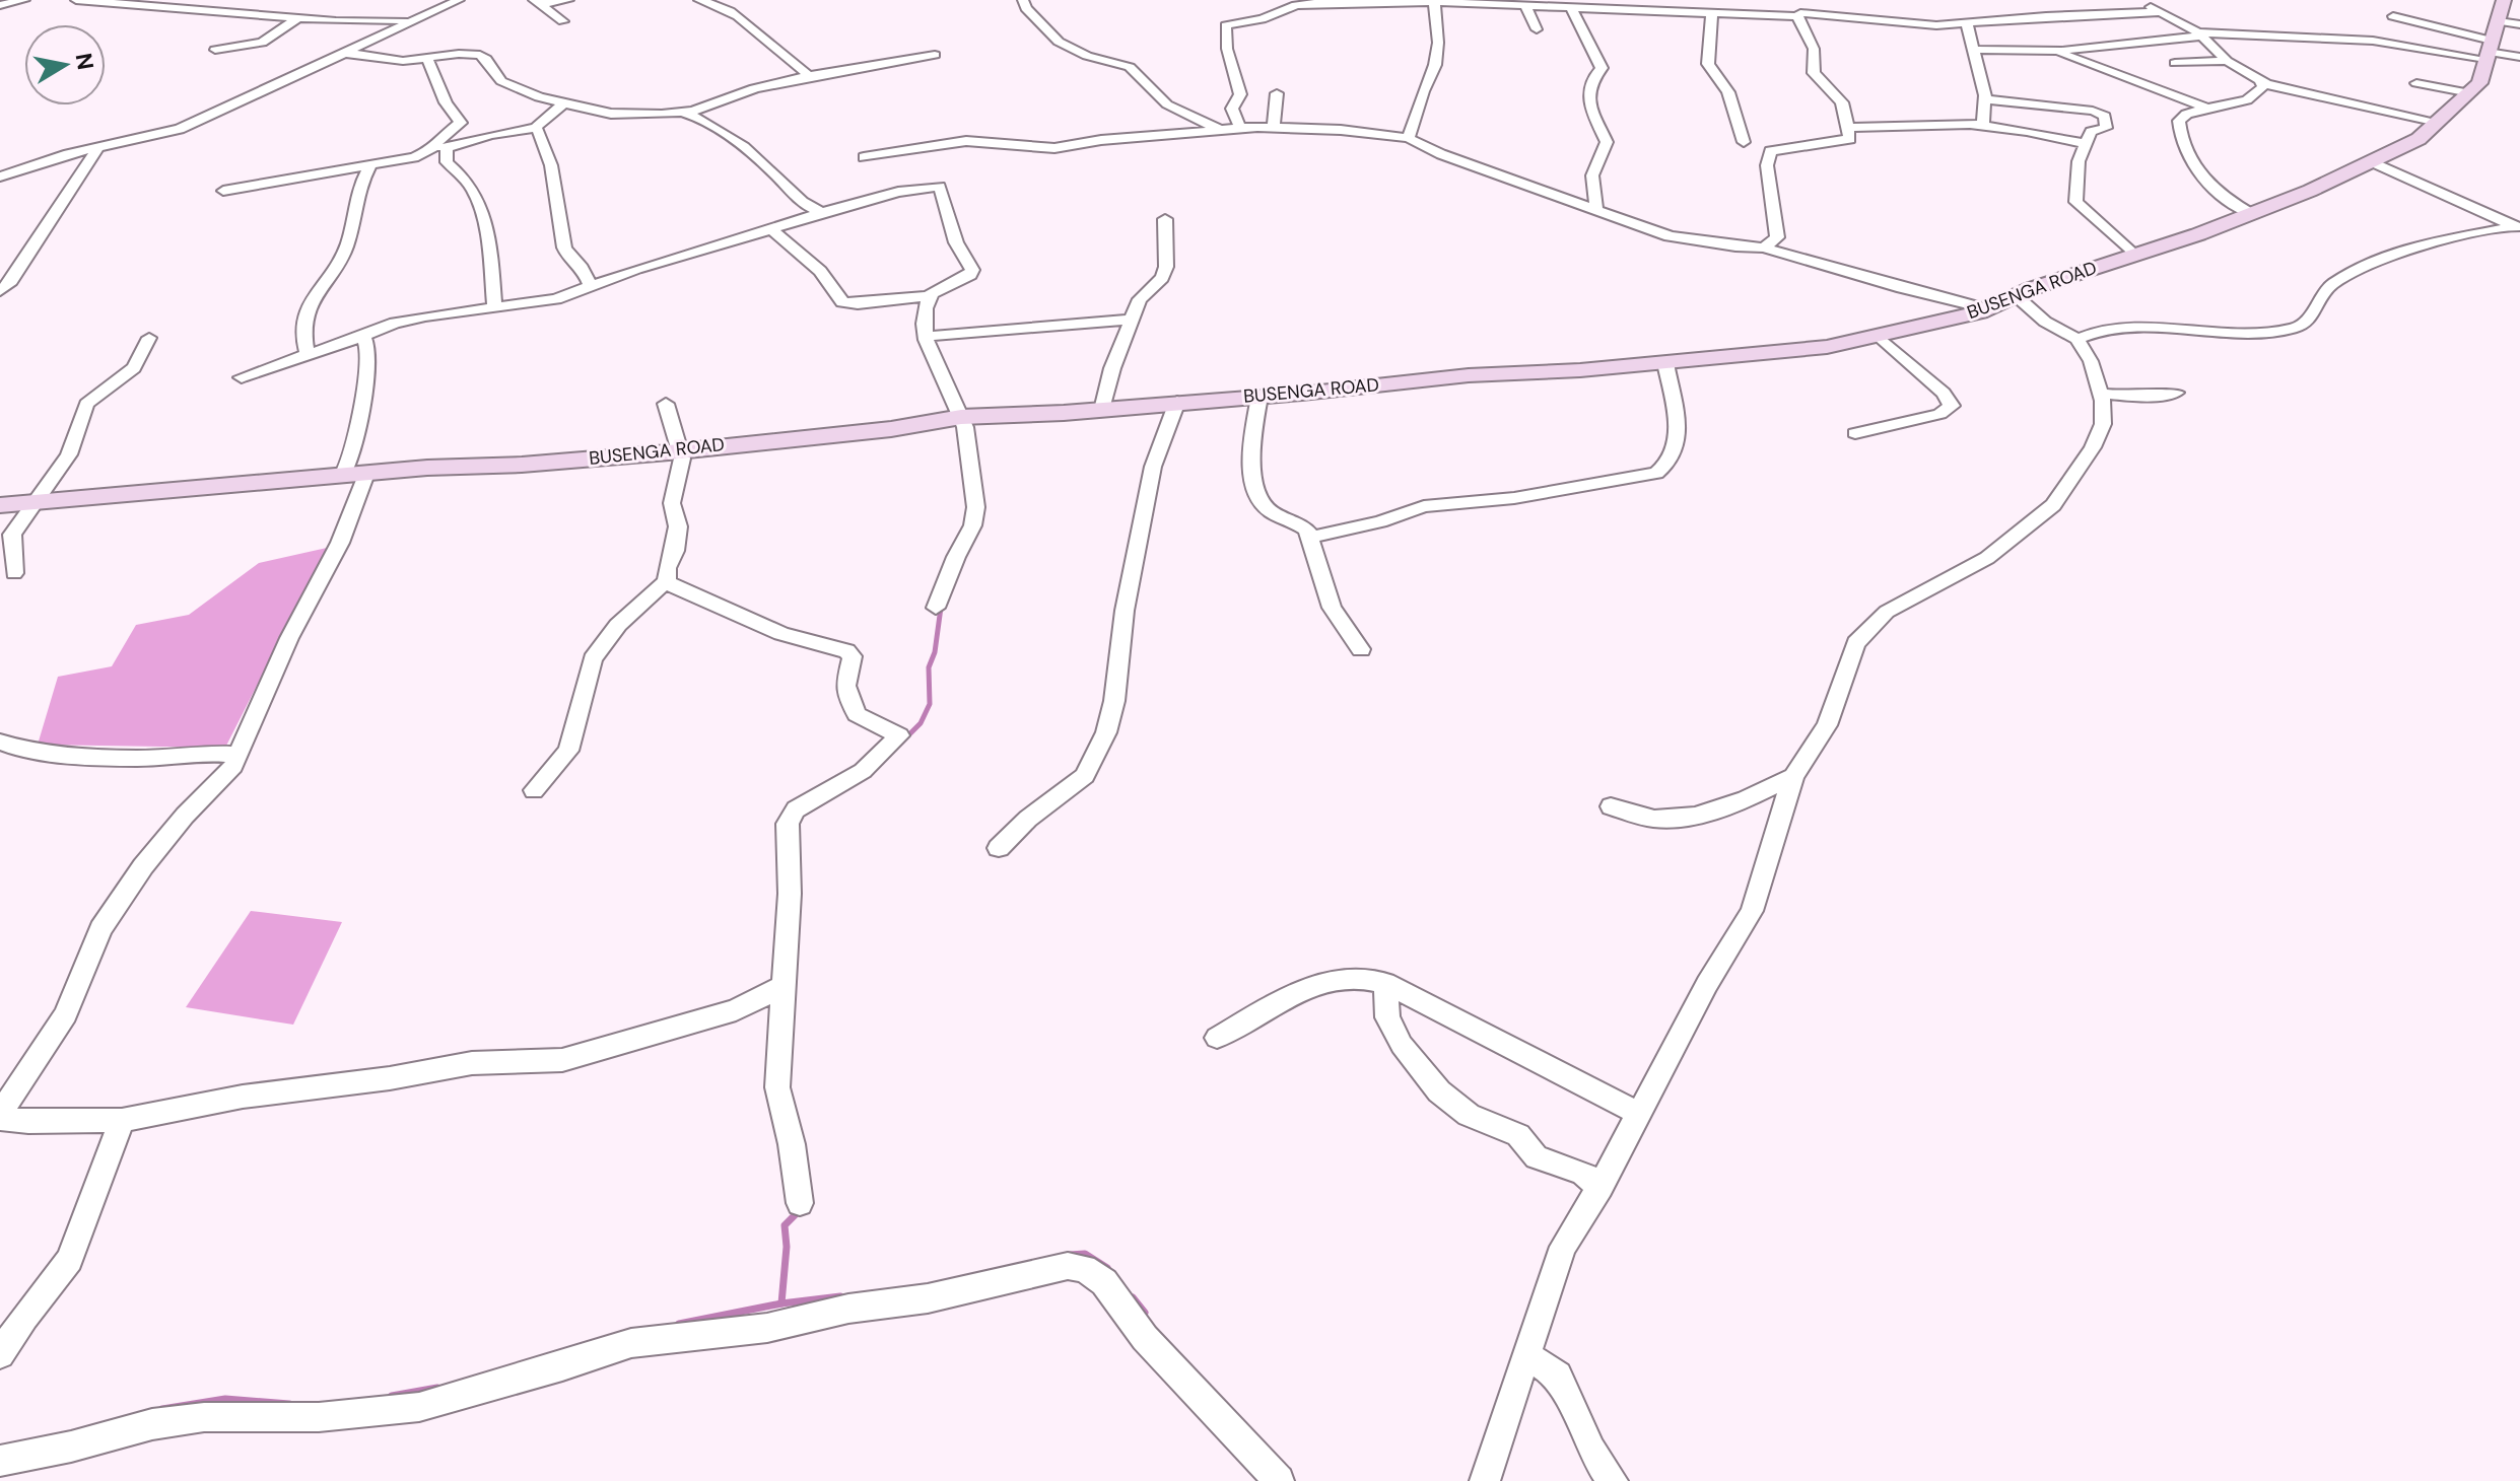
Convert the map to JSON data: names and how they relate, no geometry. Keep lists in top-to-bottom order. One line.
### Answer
{"streets":{"street":["BUSENGA ROAD"]},"north":"right"}
